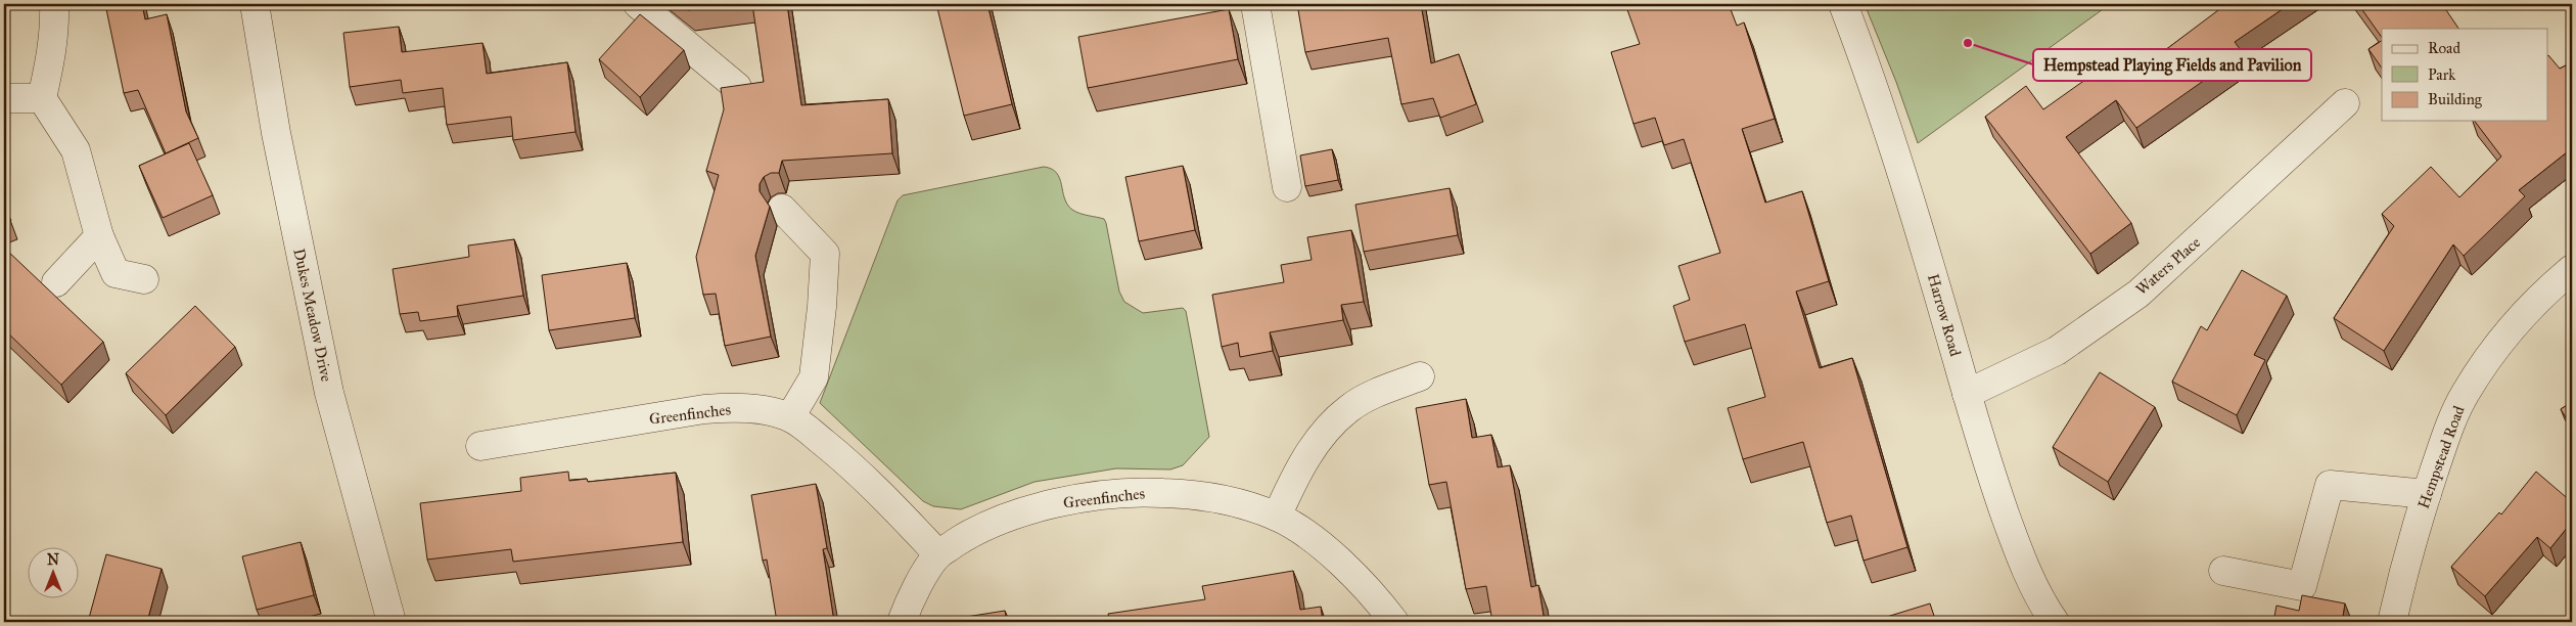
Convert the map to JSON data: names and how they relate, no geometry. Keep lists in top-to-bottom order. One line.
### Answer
{"streets":{"street":["Waters Place","Dukes Meadow Drive","Harrow Road","Greenfinches","Hempstead Road"]},"crossings":[["Waters Place","Harrow Road"]],"places":["Hempstead Playing Fields and Pavilion"],"legend":["Road","Park","Building"],"north":"top"}
